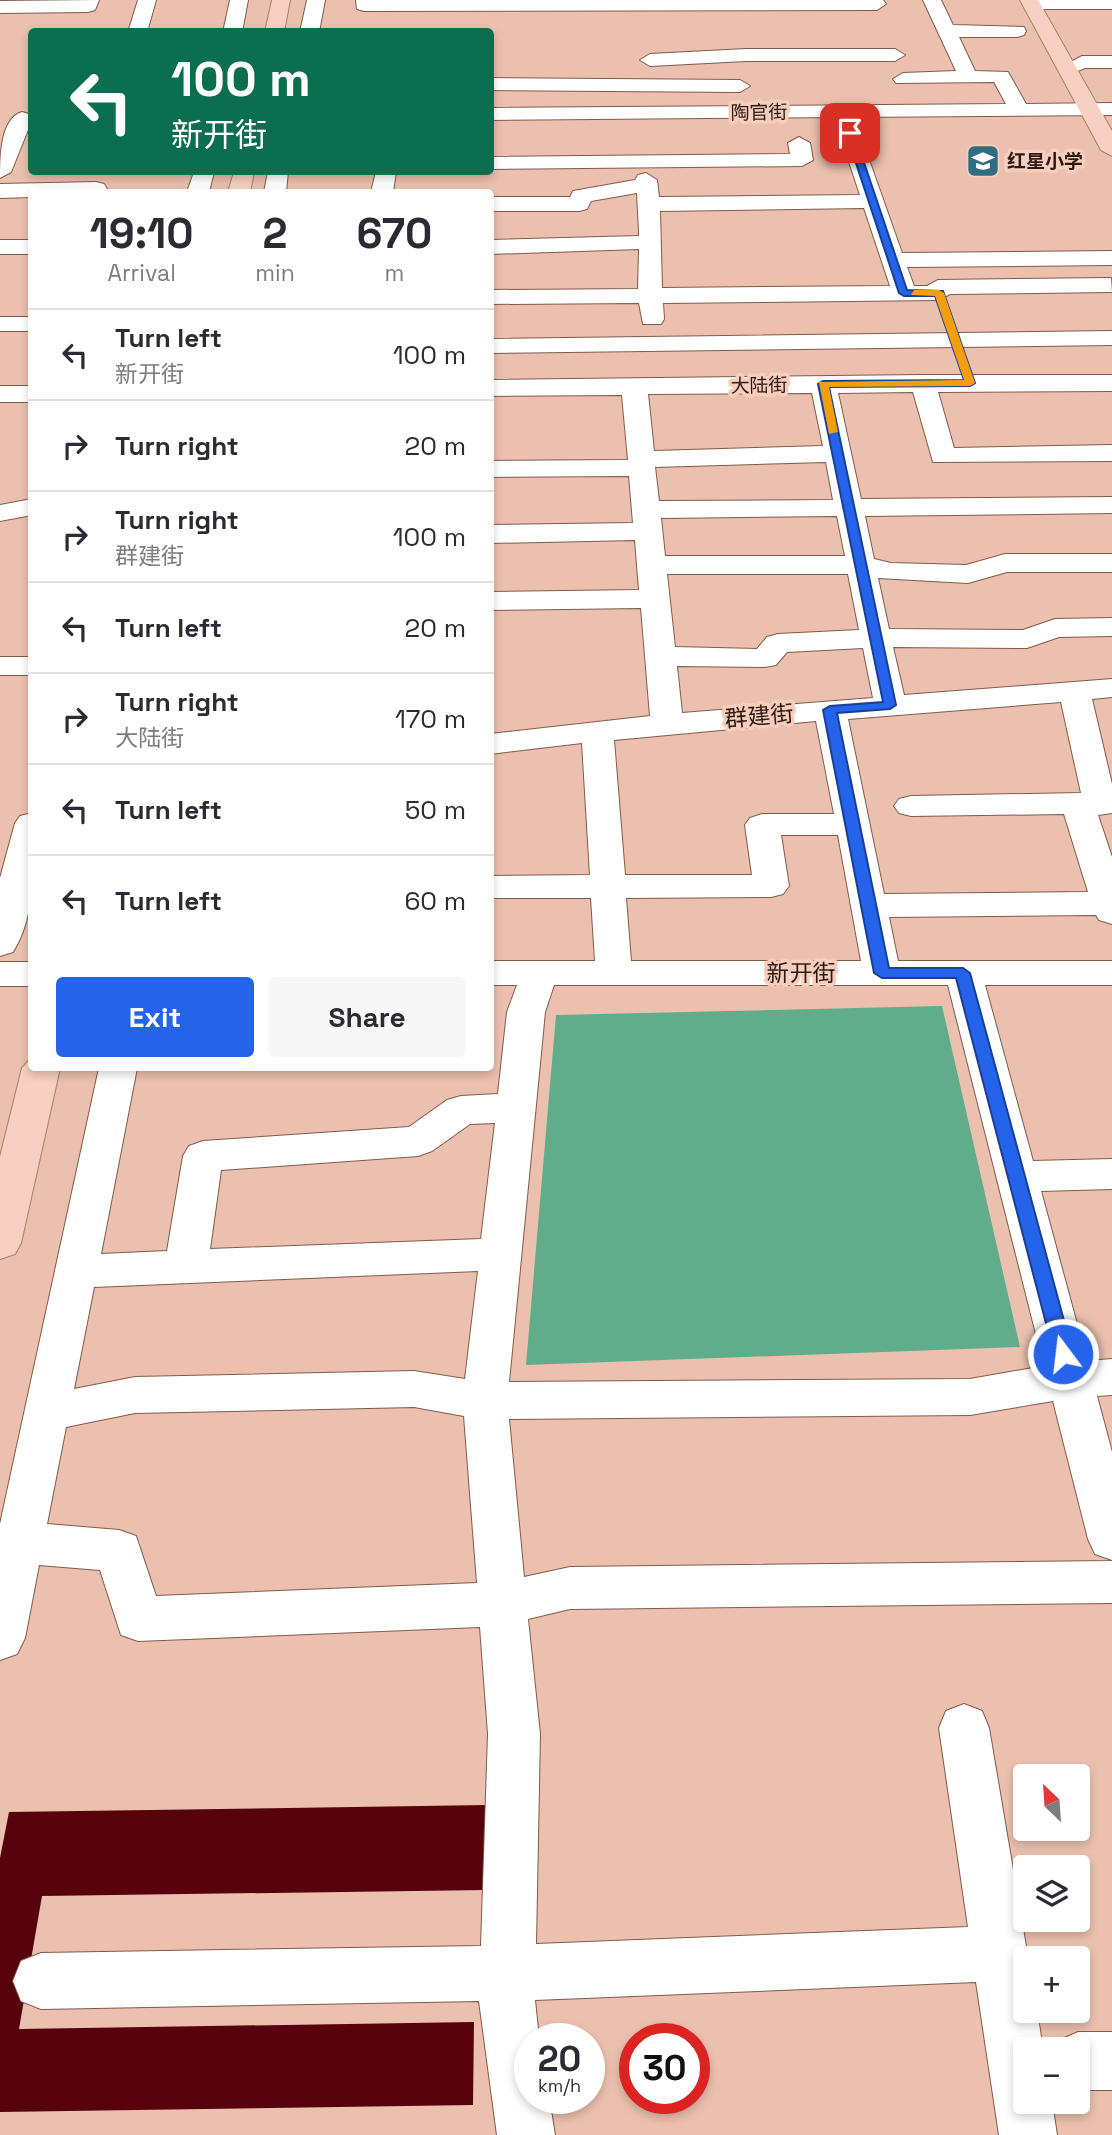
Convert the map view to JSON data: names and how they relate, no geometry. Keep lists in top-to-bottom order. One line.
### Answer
{"streets":{"street":["陶官街","大陆街","群建街","新开街"]},"places":{"school or university":["红星小学"]},"north":"top left","page":{"turn":["100 m","新开街"],"eta":["19:10","Arrival","2","min","670","m"],"list":[{"name":"Turn left","note":"新开街","value":"100 m"},{"name":"Turn right","value":"20 m"},{"name":"Turn right","note":"群建街","value":"100 m"},{"name":"Turn left","value":"20 m"},{"name":"Turn right","note":"大陆街","value":"170 m"},{"name":"Turn left","value":"50 m"},{"name":"Turn left","value":"60 m"}],"buttons":["Exit","Share"],"map_buttons":["+","−"],"speed":"20 km/h","limit":"30"}}
